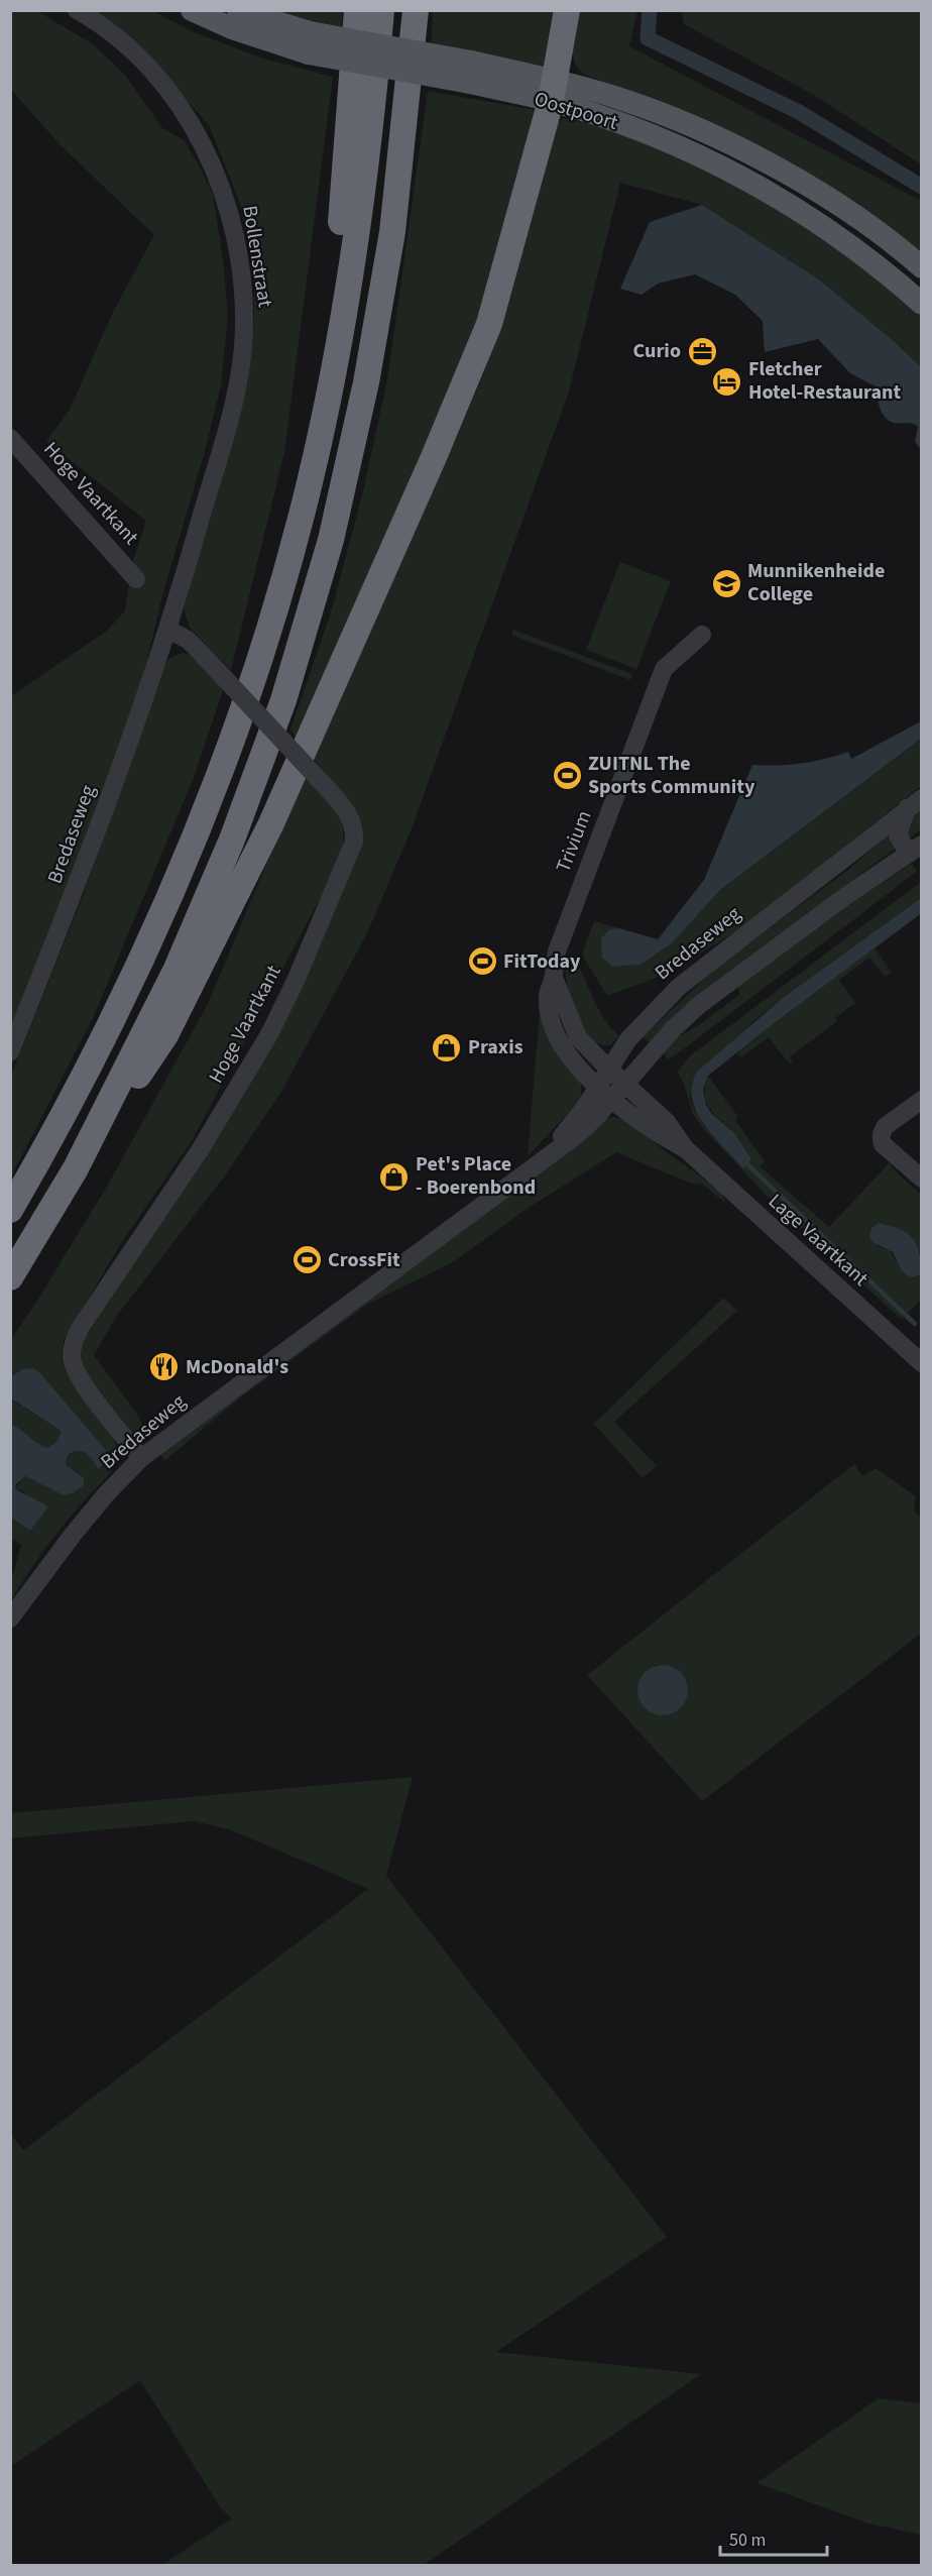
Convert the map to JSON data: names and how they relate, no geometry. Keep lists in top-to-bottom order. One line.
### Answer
{"streets":{"main road":["Oostpoort"],"street":["Bollenstraat","Hoge Vaartkant","Bredaseweg","Trivium","Lage Vaartkant"]},"crossings":[["Bollenstraat","Hoge Vaartkant"],["Bollenstraat","Bredaseweg"],["Hoge Vaartkant","Bredaseweg"],["Bredaseweg","Trivium"],["Bredaseweg","Lage Vaartkant"],["Trivium","Lage Vaartkant"]],"places":{"office":["Curio"],"hotel":["Fletcher Hotel-Restaurant"],"school or university":["Munnikenheide College"],"sports":["ZUITNL The Sports Community","FitToday","CrossFit"],"shop":["Praxis","Pet's Place - Boerenbond"],"restaurant":["McDonald's"]},"scale_bar":"50 m"}
